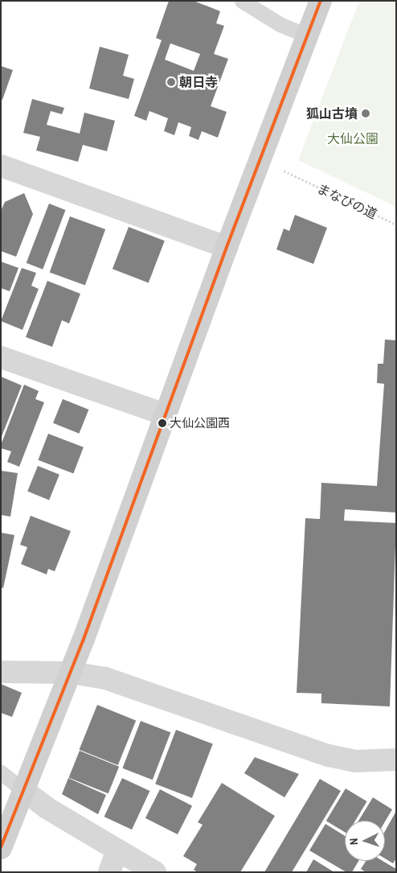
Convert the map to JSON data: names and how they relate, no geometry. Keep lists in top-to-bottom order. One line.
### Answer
{"streets":{"path":["まなびの道"]},"parks":["大仙公園"],"places":["朝日寺","狐山古墳","大仙公園西"],"north":"left"}
